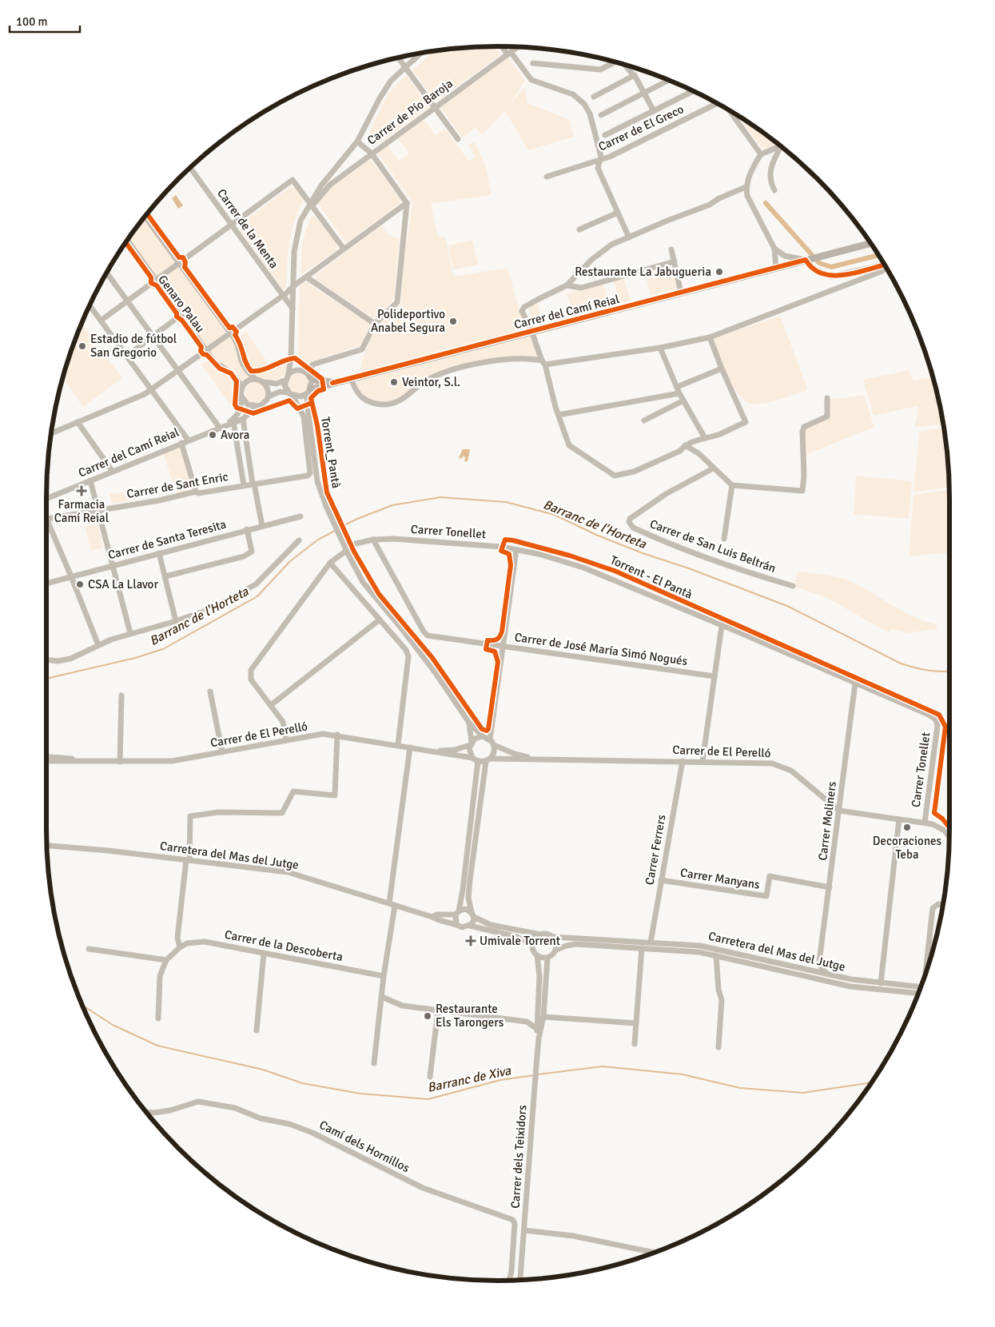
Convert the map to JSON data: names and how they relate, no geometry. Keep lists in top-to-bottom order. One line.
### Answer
{"streets":{"main road":["Carrer del Camí Reial"],"street":["Carrer de Pío Baroja","Carrer de El Greco","Carrer de la Menta","Carrer de Sant Enric","Carrer Tonellet","Carrer de Santa Teresita","Carrer de San Luis Beltrán","Carrer de José María Simó Nogués","Carrer de El Perelló","Carrer Moliners","Carrer Ferrers","Carretera del Mas del Jutge","Carrer Manyans","Carrer de la Descoberta","Camí dels Hornillos","Carrer dels Teixidors"],"cycle path":["Genaro Palau","Torrent_Pantà"]},"crossings":[["Carrer del Camí Reial","Carrer de Sant Enric"],["Carrer Tonellet","Carrer de José María Simó Nogués"],["Carrer Tonellet","Carrer de El Perelló"],["Carrer Tonellet","Carrer Moliners"],["Carrer de El Perelló","Carrer Moliners"],["Carrer de El Perelló","Carrer Ferrers"],["Carrer Moliners","Carrer Manyans"],["Carrer Ferrers","Carretera del Mas del Jutge"],["Carrer Ferrers","Carrer Manyans"],["Carretera del Mas del Jutge","Carrer dels Teixidors"]],"water":["Barranc de l'Horteta","Barranc de Xiva"],"places":{"other":["Restaurante La Jabugueria","Polideportivo Anabel Segura","Estadio de fútbol San Gregorio","Veintor, S.l.","Avora","CSA La Llavor","Decoraciones Teba","Restaurante Els Tarongers"],"health":["Farmacia Camí Reial","Umivale Torrent"]},"scale_bar":"100 m"}
